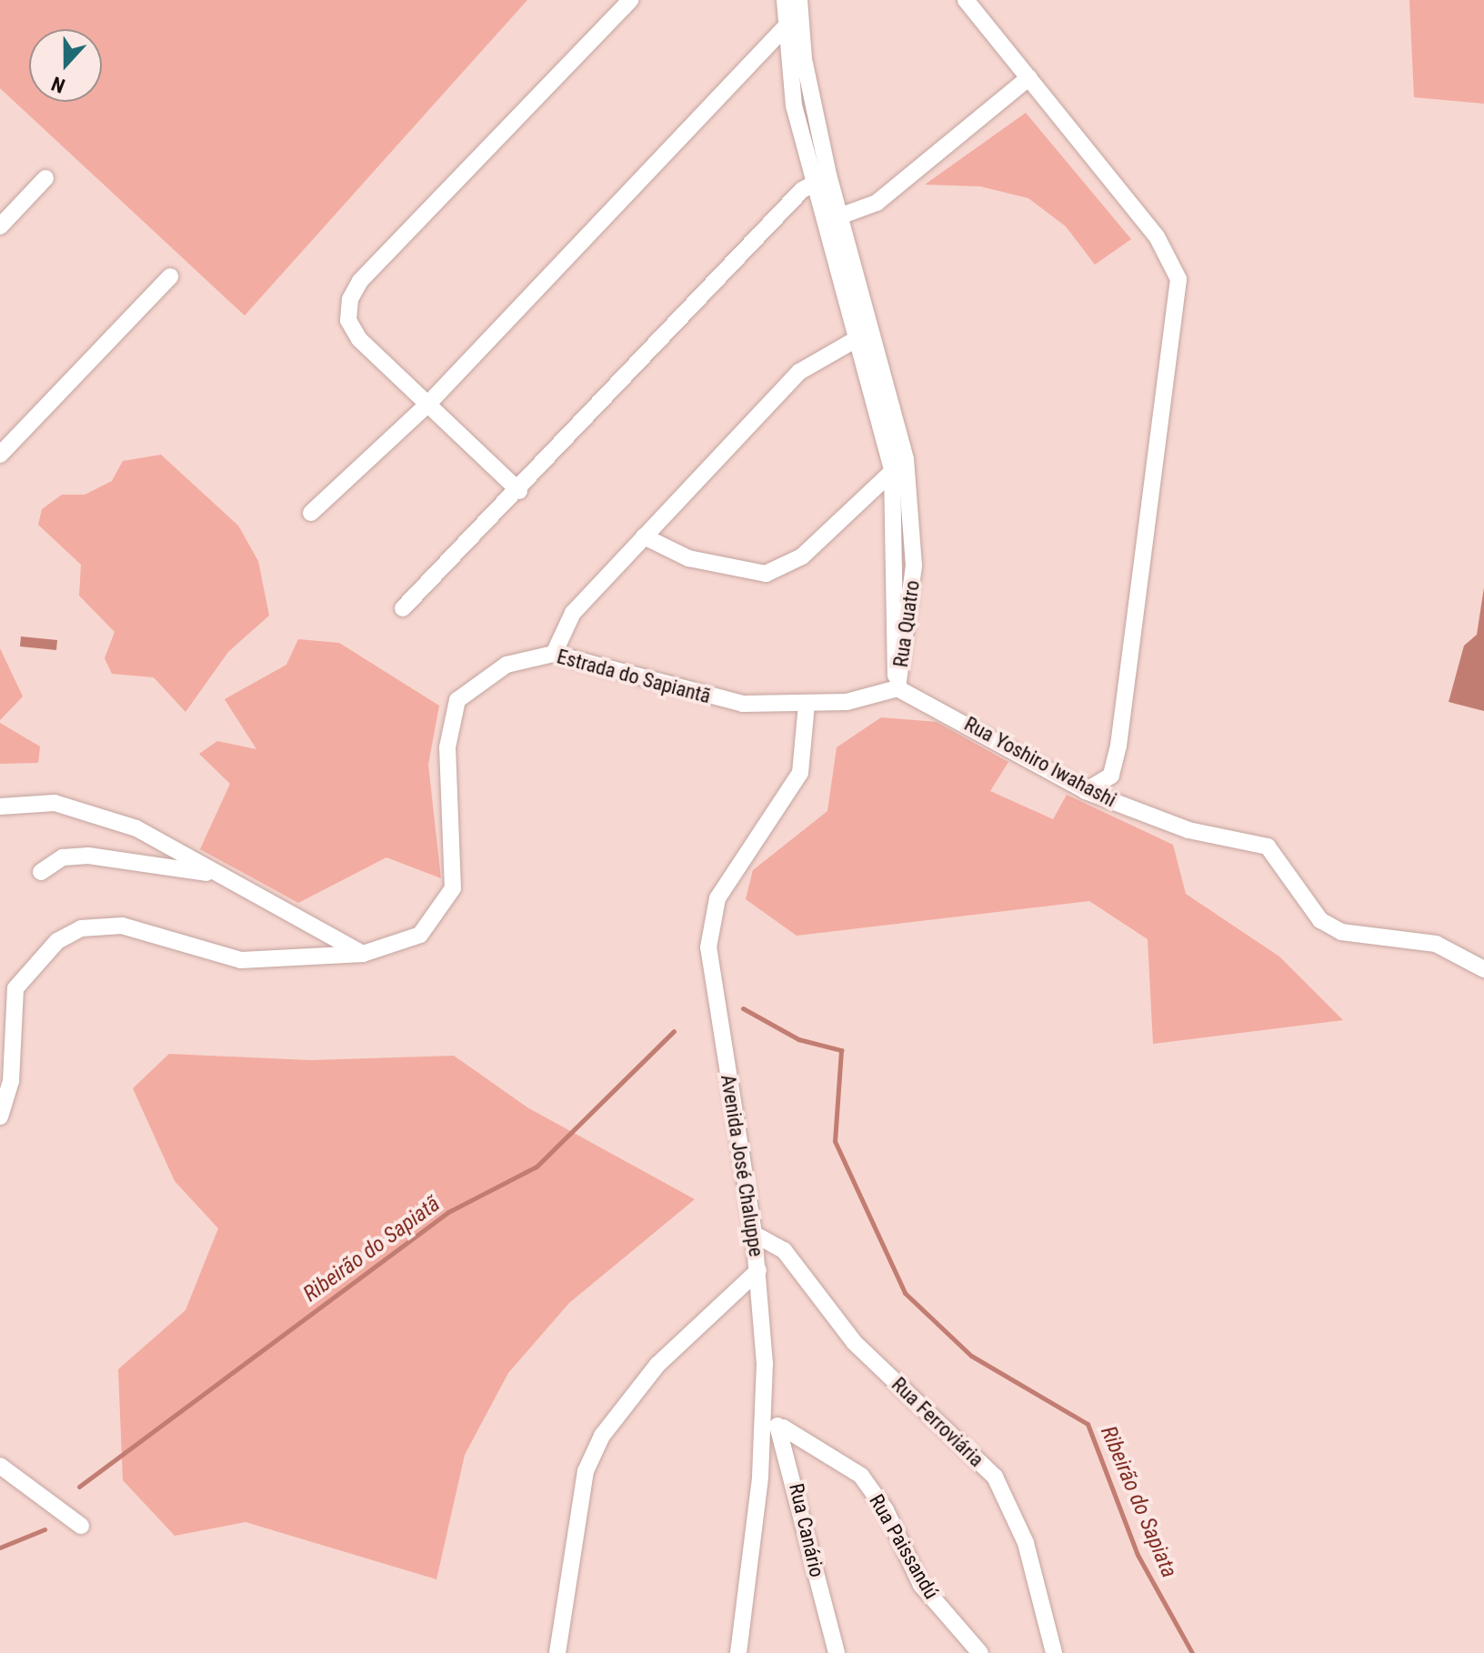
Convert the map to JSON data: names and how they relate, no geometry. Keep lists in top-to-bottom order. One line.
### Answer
{"streets":{"street":["Rua Quatro","Estrada do Sapiantã","Rua Yoshiro Iwahashi","Avenida José Chaluppe","Rua Ferroviária","Rua Canário","Rua Paissandú"]},"crossings":[["Rua Quatro","Estrada do Sapiantã"],["Rua Quatro","Rua Yoshiro Iwahashi"],["Estrada do Sapiantã","Rua Yoshiro Iwahashi"],["Estrada do Sapiantã","Avenida José Chaluppe"],["Avenida José Chaluppe","Rua Ferroviária"],["Rua Canário","Rua Paissandú"]],"water":["Ribeirão do Sapiatã","Ribeirão do Sapiata"],"north":"bottom"}
